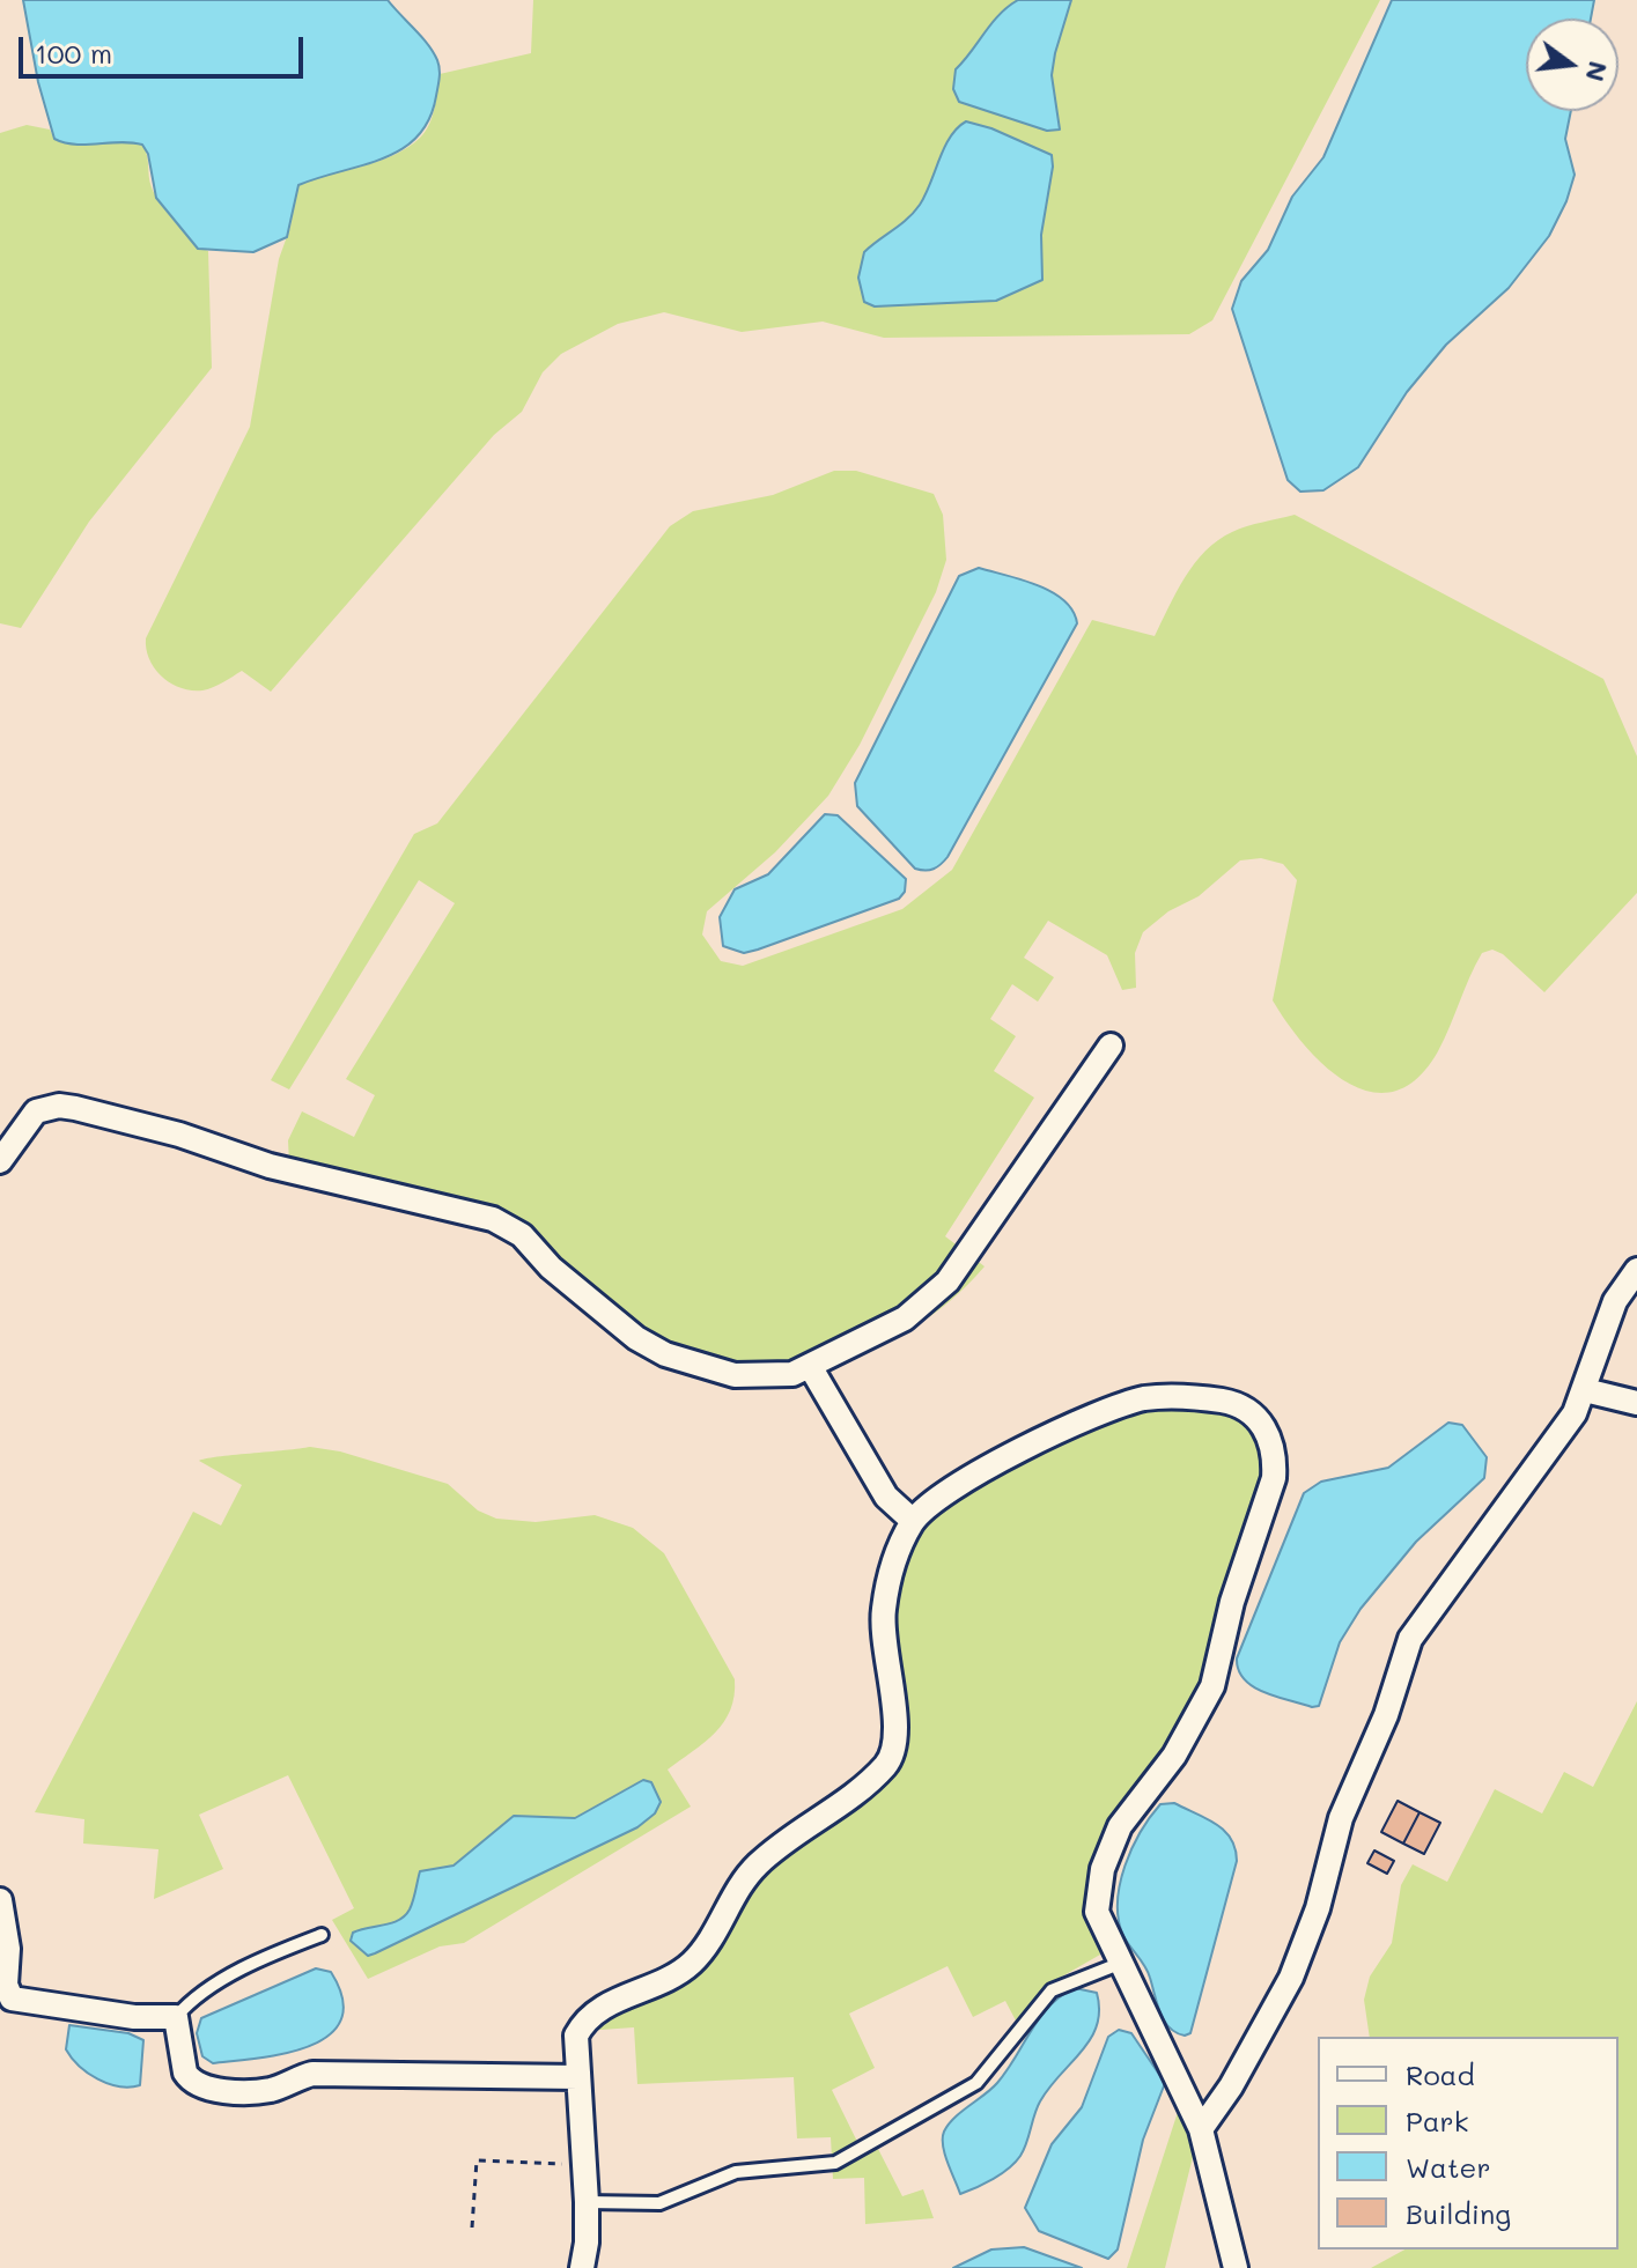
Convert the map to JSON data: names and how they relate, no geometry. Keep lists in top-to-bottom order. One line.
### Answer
{"legend":["Road","Park","Water","Building"],"scale_bar":"100 m","north":"right"}
